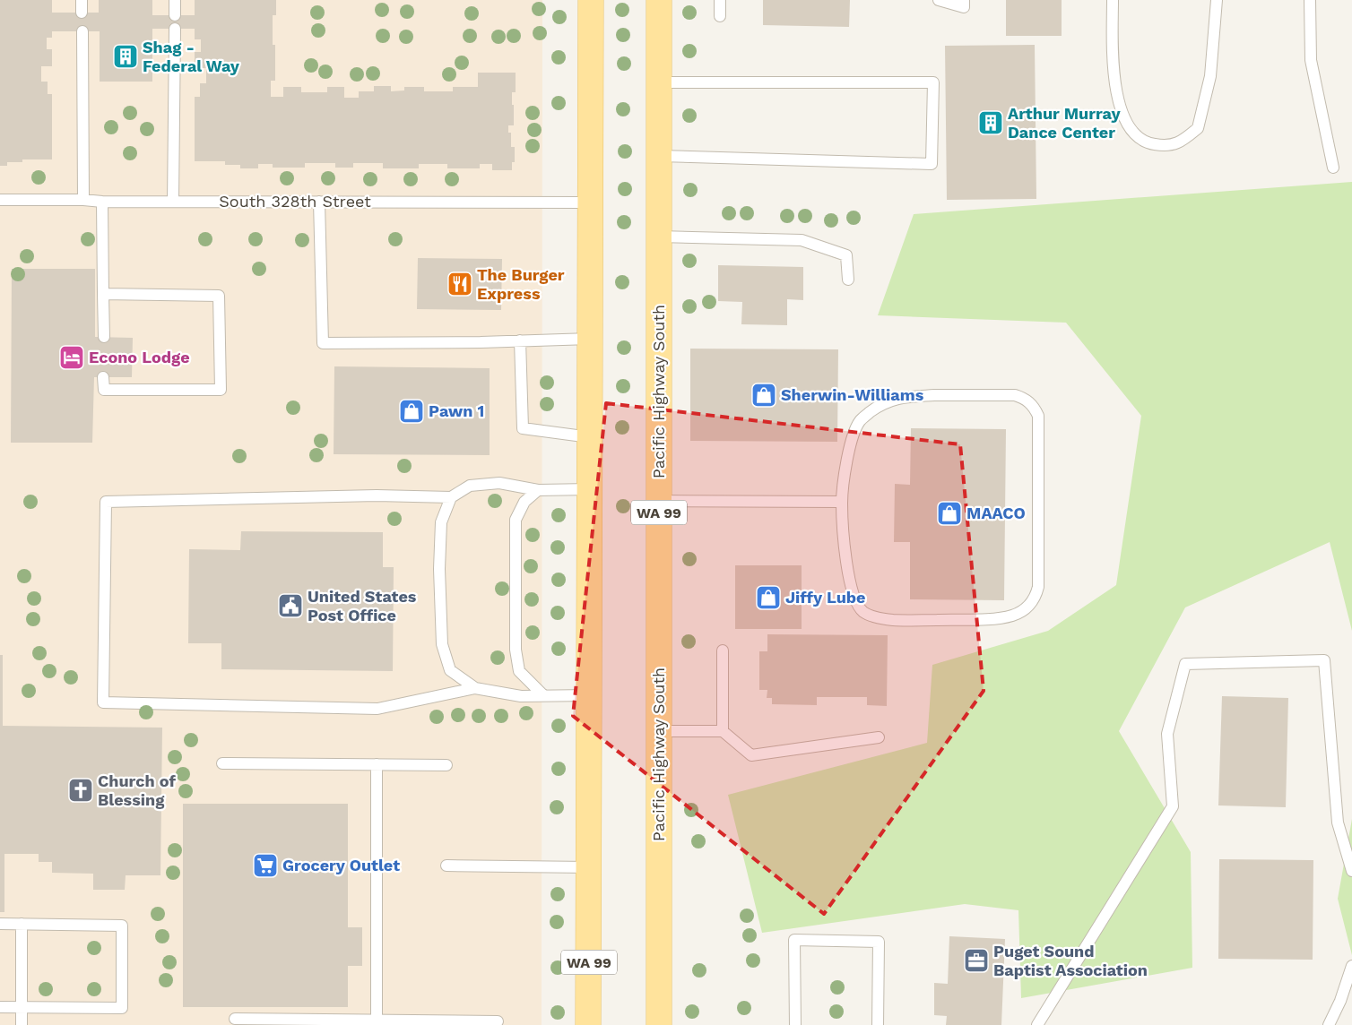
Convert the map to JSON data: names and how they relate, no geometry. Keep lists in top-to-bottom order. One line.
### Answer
{"streets":{"main road":["Pacific Highway South","WA 99"],"lane":["South 328th Street"]},"crossings":[["South 328th Street","WA 99"]],"places":{"building":["Shag - Federal Way","Arthur Murray Dance Center"],"restaurant":["The Burger Express"],"hotel":["Econo Lodge"],"shop":["Sherwin-Williams","Pawn 1","MAACO","Jiffy Lube"],"public building":["United States Post Office"],"church":["Church of Blessing"],"supermarket":["Grocery Outlet"],"office":["Puget Sound Baptist Association"]}}
